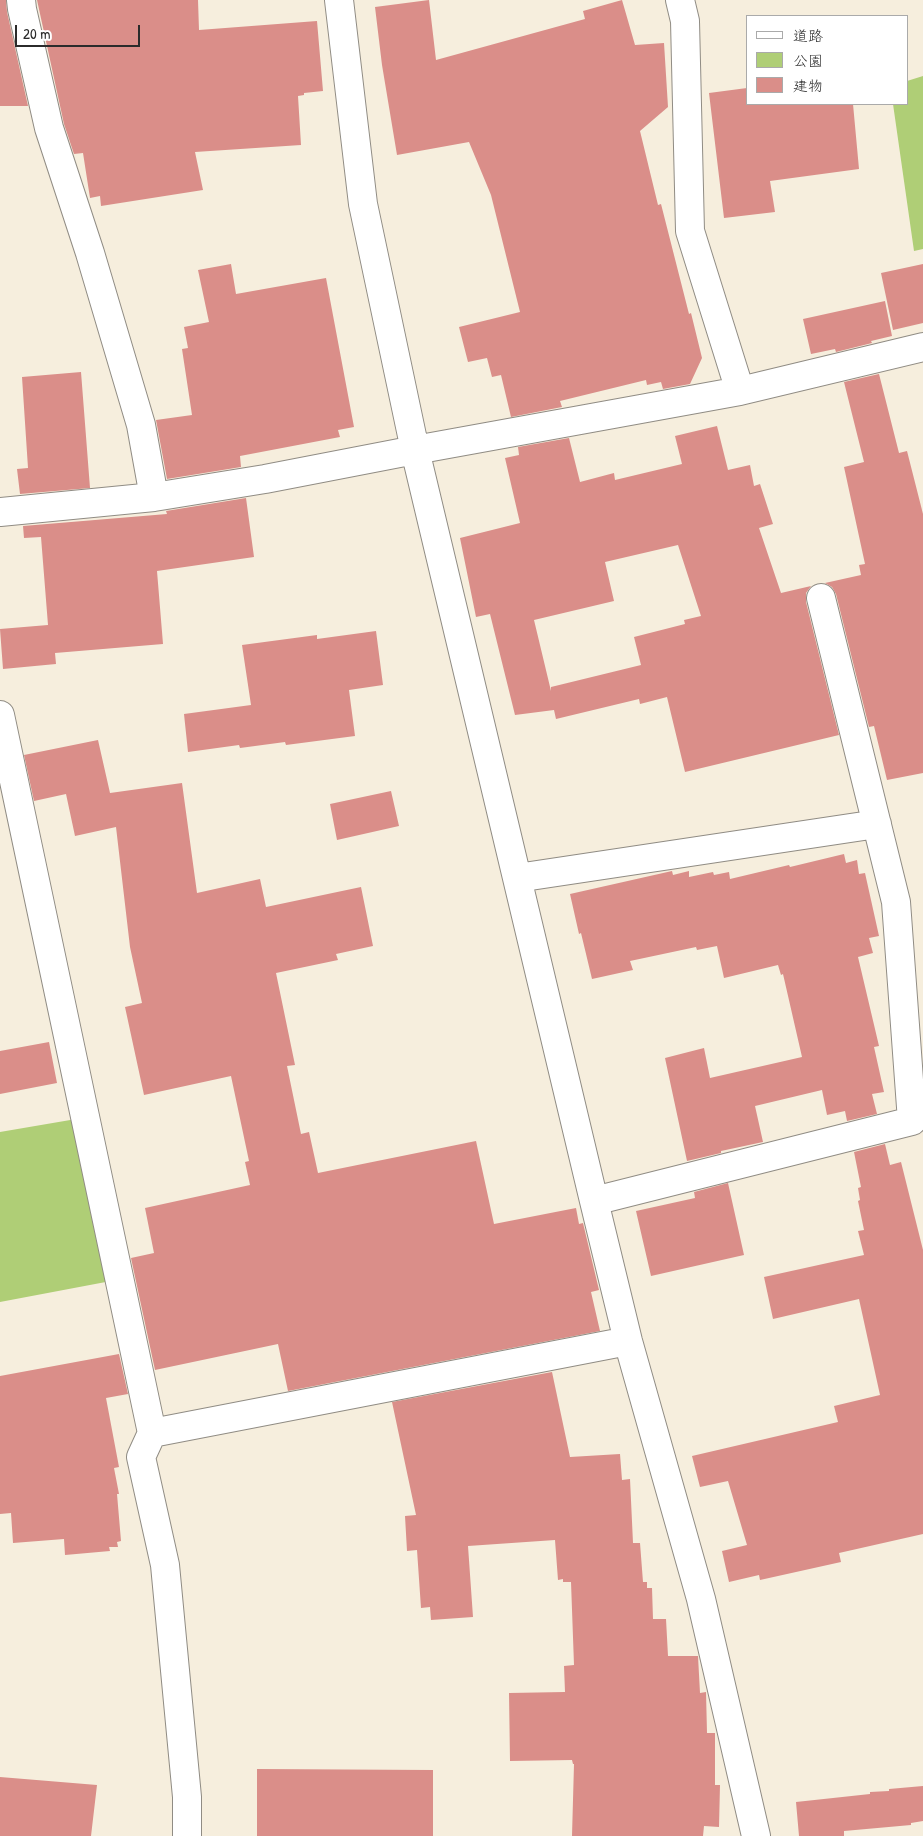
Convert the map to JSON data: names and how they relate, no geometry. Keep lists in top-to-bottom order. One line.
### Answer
{"legend":["道路","公園","建物"],"scale_bar":"20 m"}
